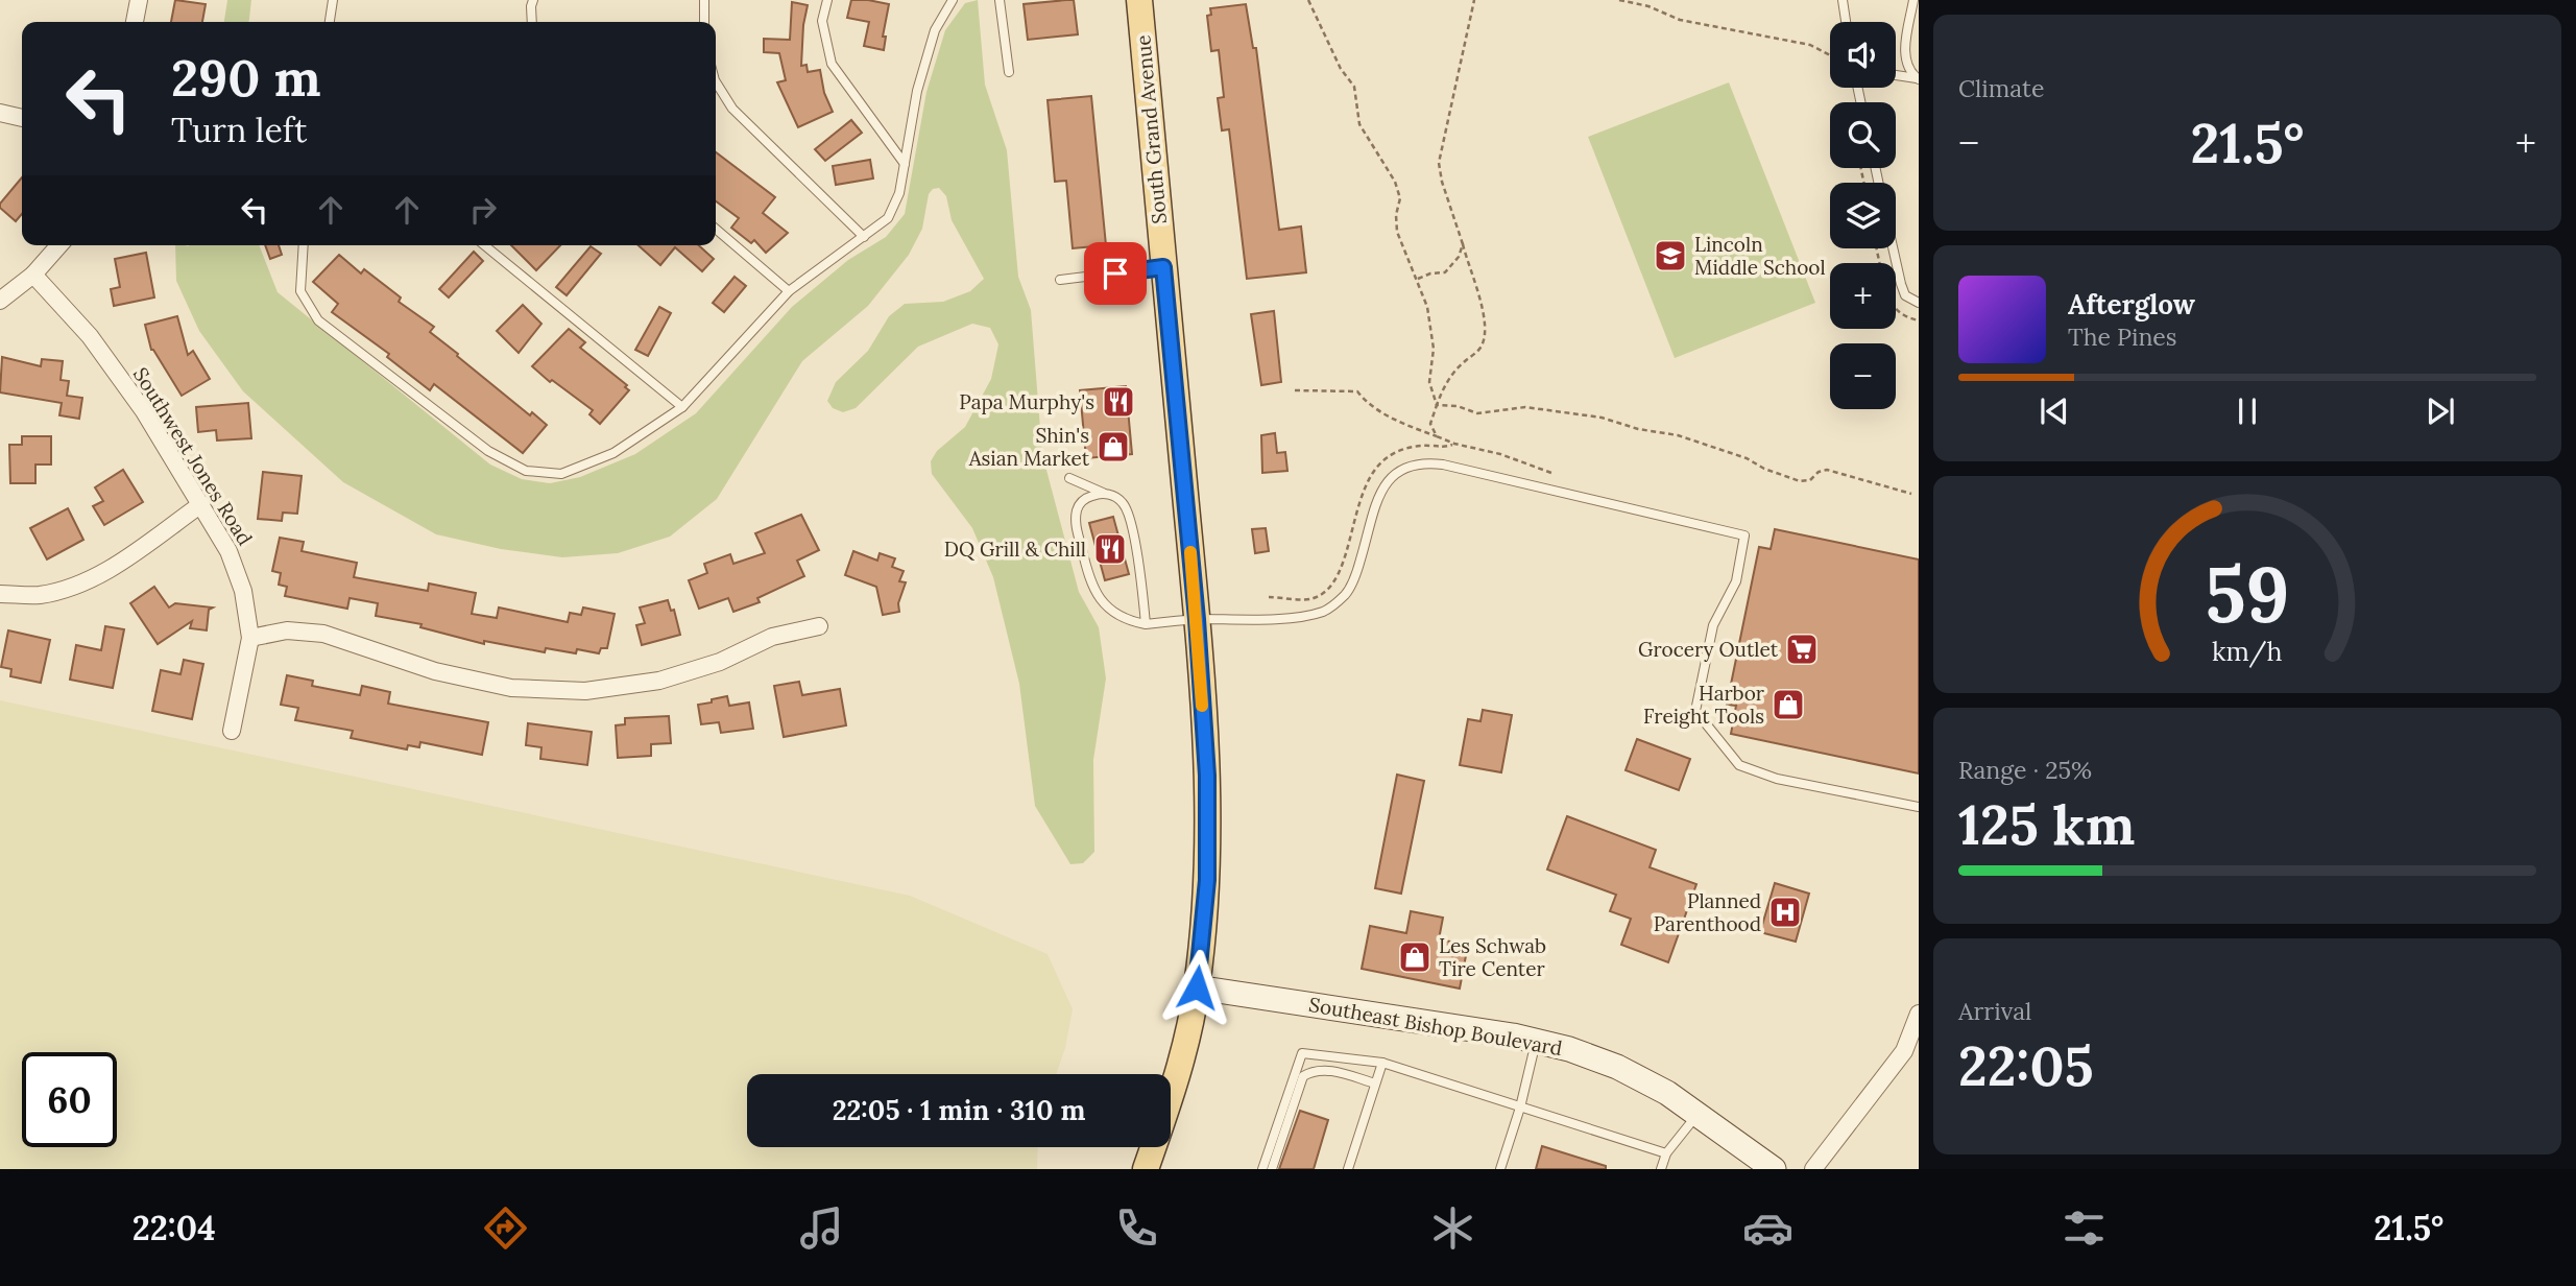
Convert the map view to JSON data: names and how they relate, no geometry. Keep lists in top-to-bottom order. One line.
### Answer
{"streets":{"main road":["South Grand Avenue"],"street":["Southwest Jones Road","Southeast Bishop Boulevard"]},"crossings":[["South Grand Avenue","Southeast Bishop Boulevard"]],"places":{"school or university":["Lincoln Middle School"],"restaurant":["Papa Murphy's","DQ Grill & Chill"],"shop":["Shin's Asian Market","Harbor Freight Tools","Les Schwab Tire Center"],"supermarket":["Grocery Outlet"],"hospital":["Planned Parenthood"]},"page":{"tile":["Climate",["Range · 25%","125 km"],["Arrival","22:05"]],"map_buttons":["+","−"],"turn":["290 m","Turn left"],"heat":["−","21.5°","+"],"song":["Afterglow","The Pines"],"limit":"60","trip":"22:05 · 1 min · 310 m","tabs":["22:04","21.5°"],"gauge":["59","km/h"]}}
